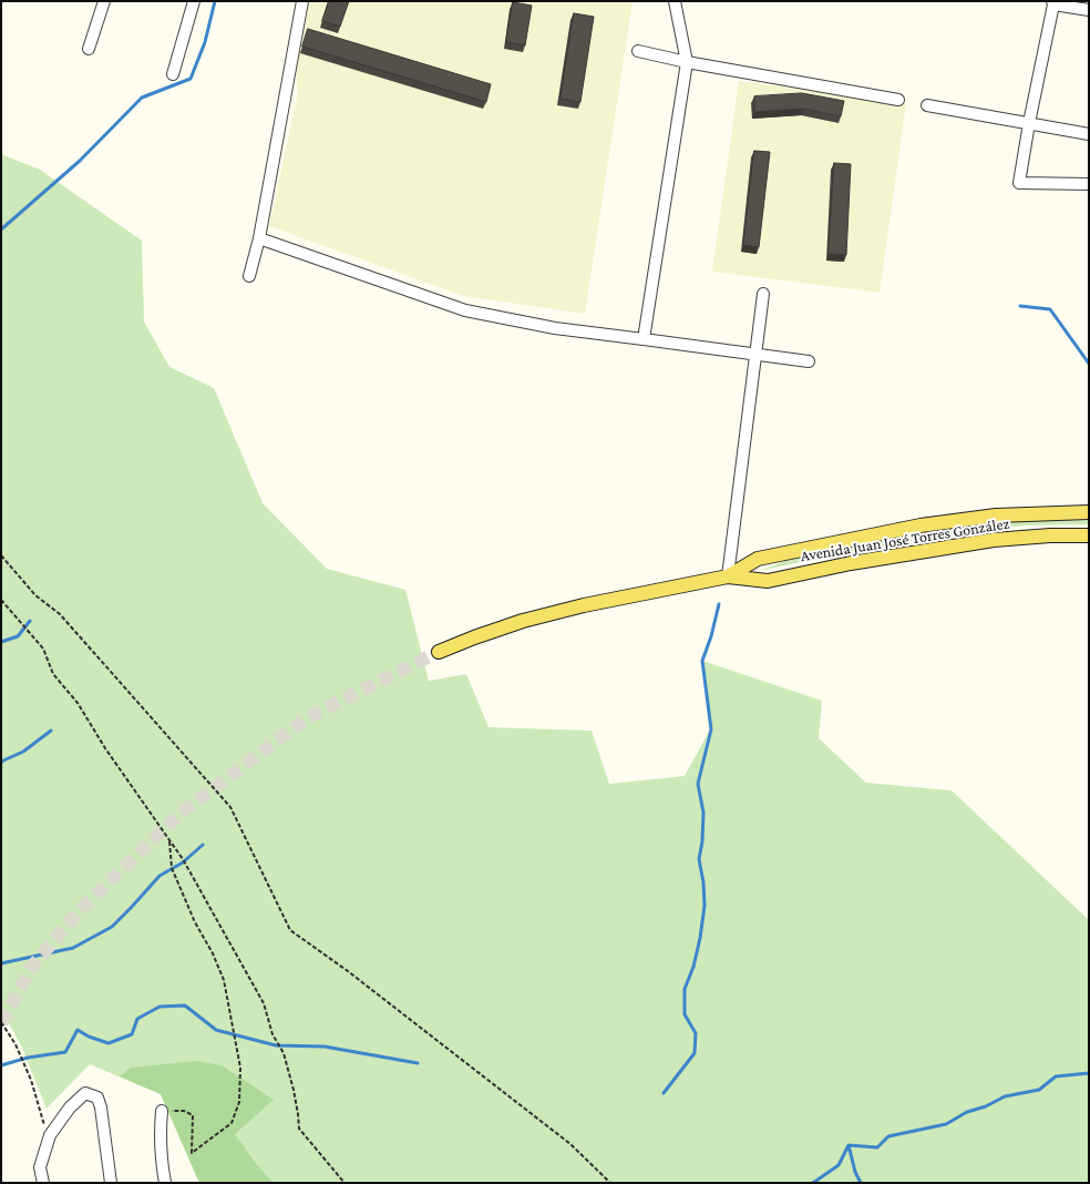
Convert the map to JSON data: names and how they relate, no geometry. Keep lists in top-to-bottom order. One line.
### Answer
{"streets":{"main road":["Avenida Juan José Torres González"]}}
